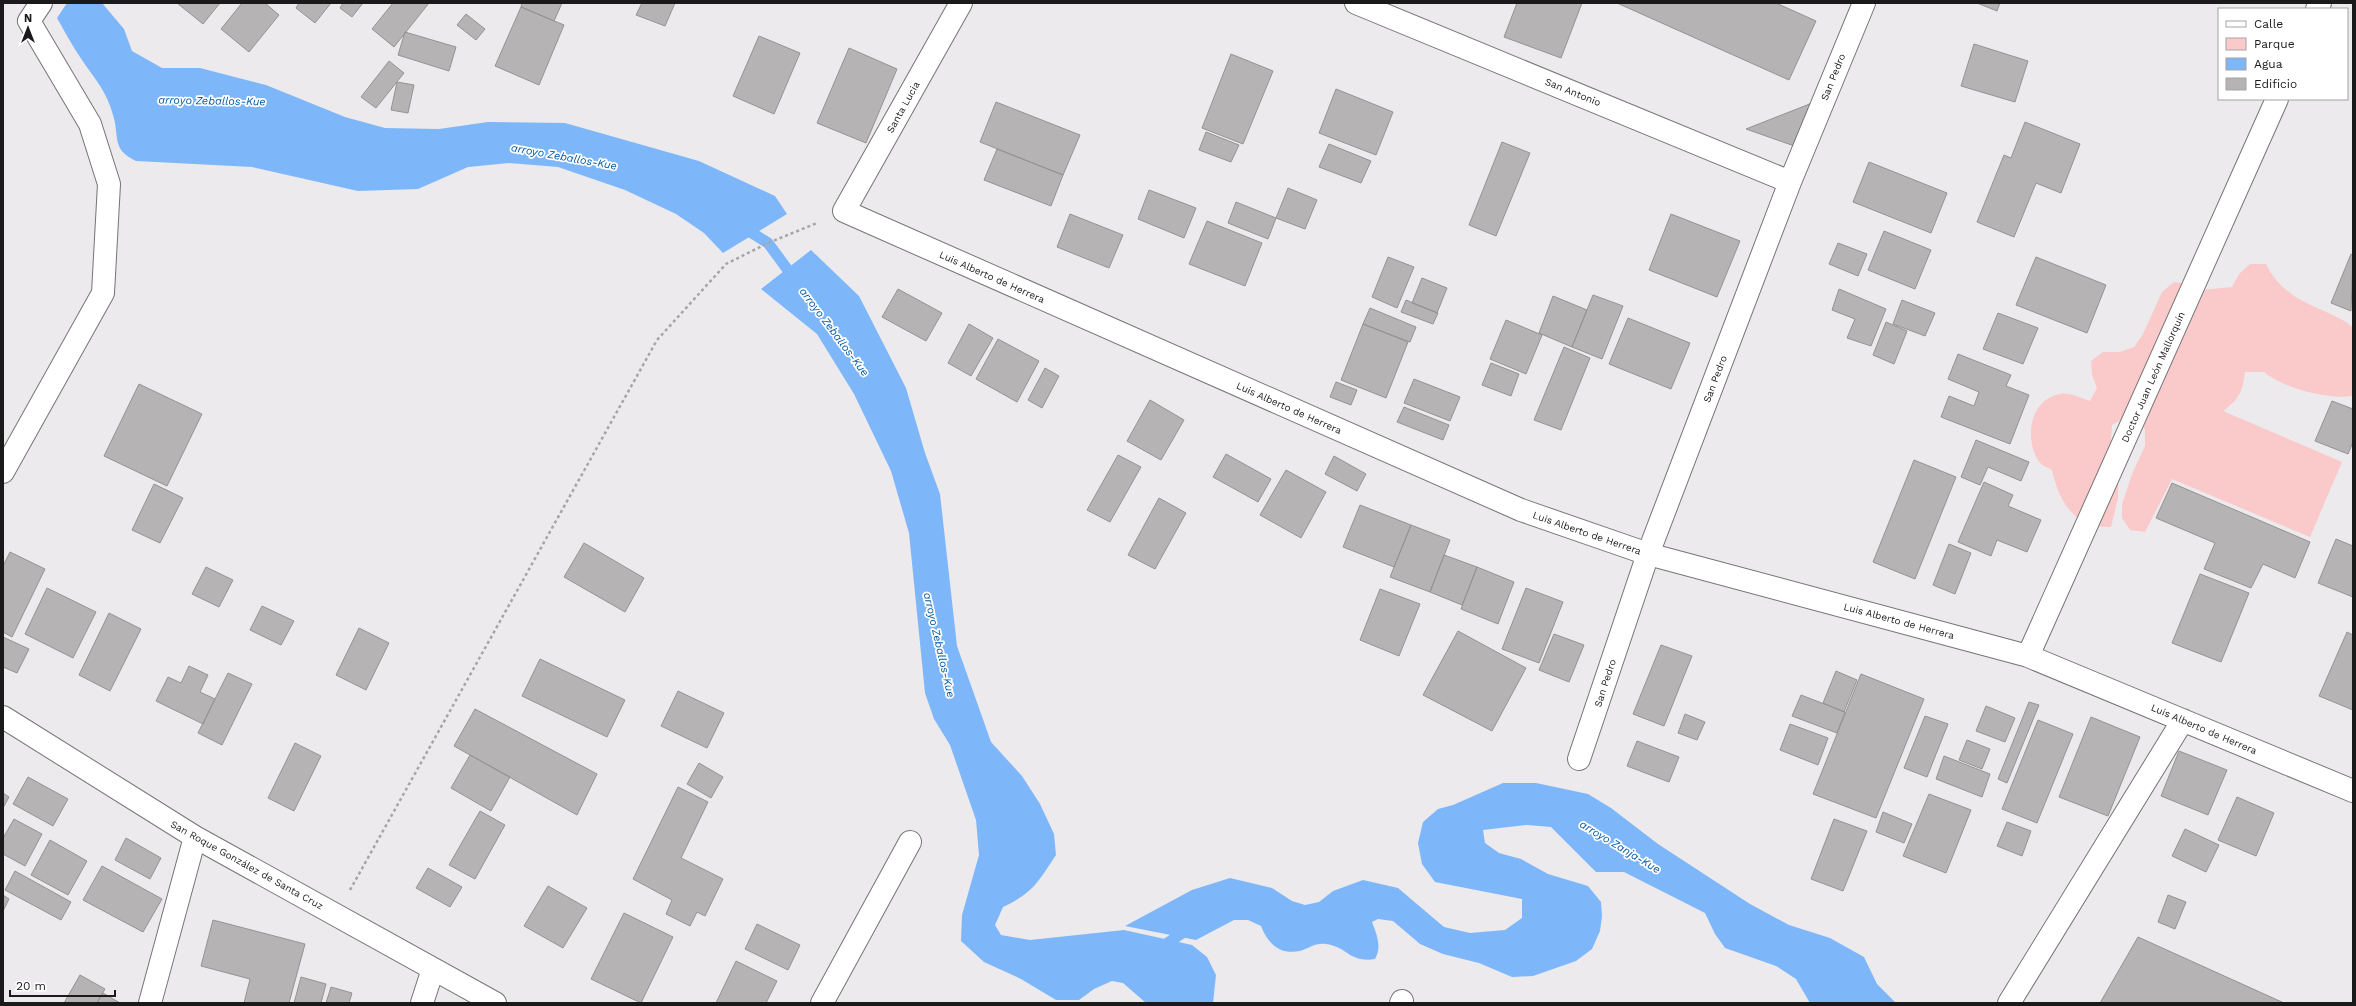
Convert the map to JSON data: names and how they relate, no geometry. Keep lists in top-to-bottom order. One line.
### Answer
{"streets":{"street":["San Pedro","San Antonio","Santa Lucia","Luis Alberto de Herrera","Doctor Juan León Mallorquín","San Roque González de Santa Cruz"]},"crossings":[["San Pedro","San Antonio"],["San Pedro","Luis Alberto de Herrera"],["Santa Lucia","Luis Alberto de Herrera"],["Luis Alberto de Herrera","Doctor Juan León Mallorquín"]],"water":["arroyo Zeballos-Kue","arroyo Zanja-Kue"],"legend":["Calle","Parque","Agua","Edificio"],"scale_bar":"20 m","north":"top"}
